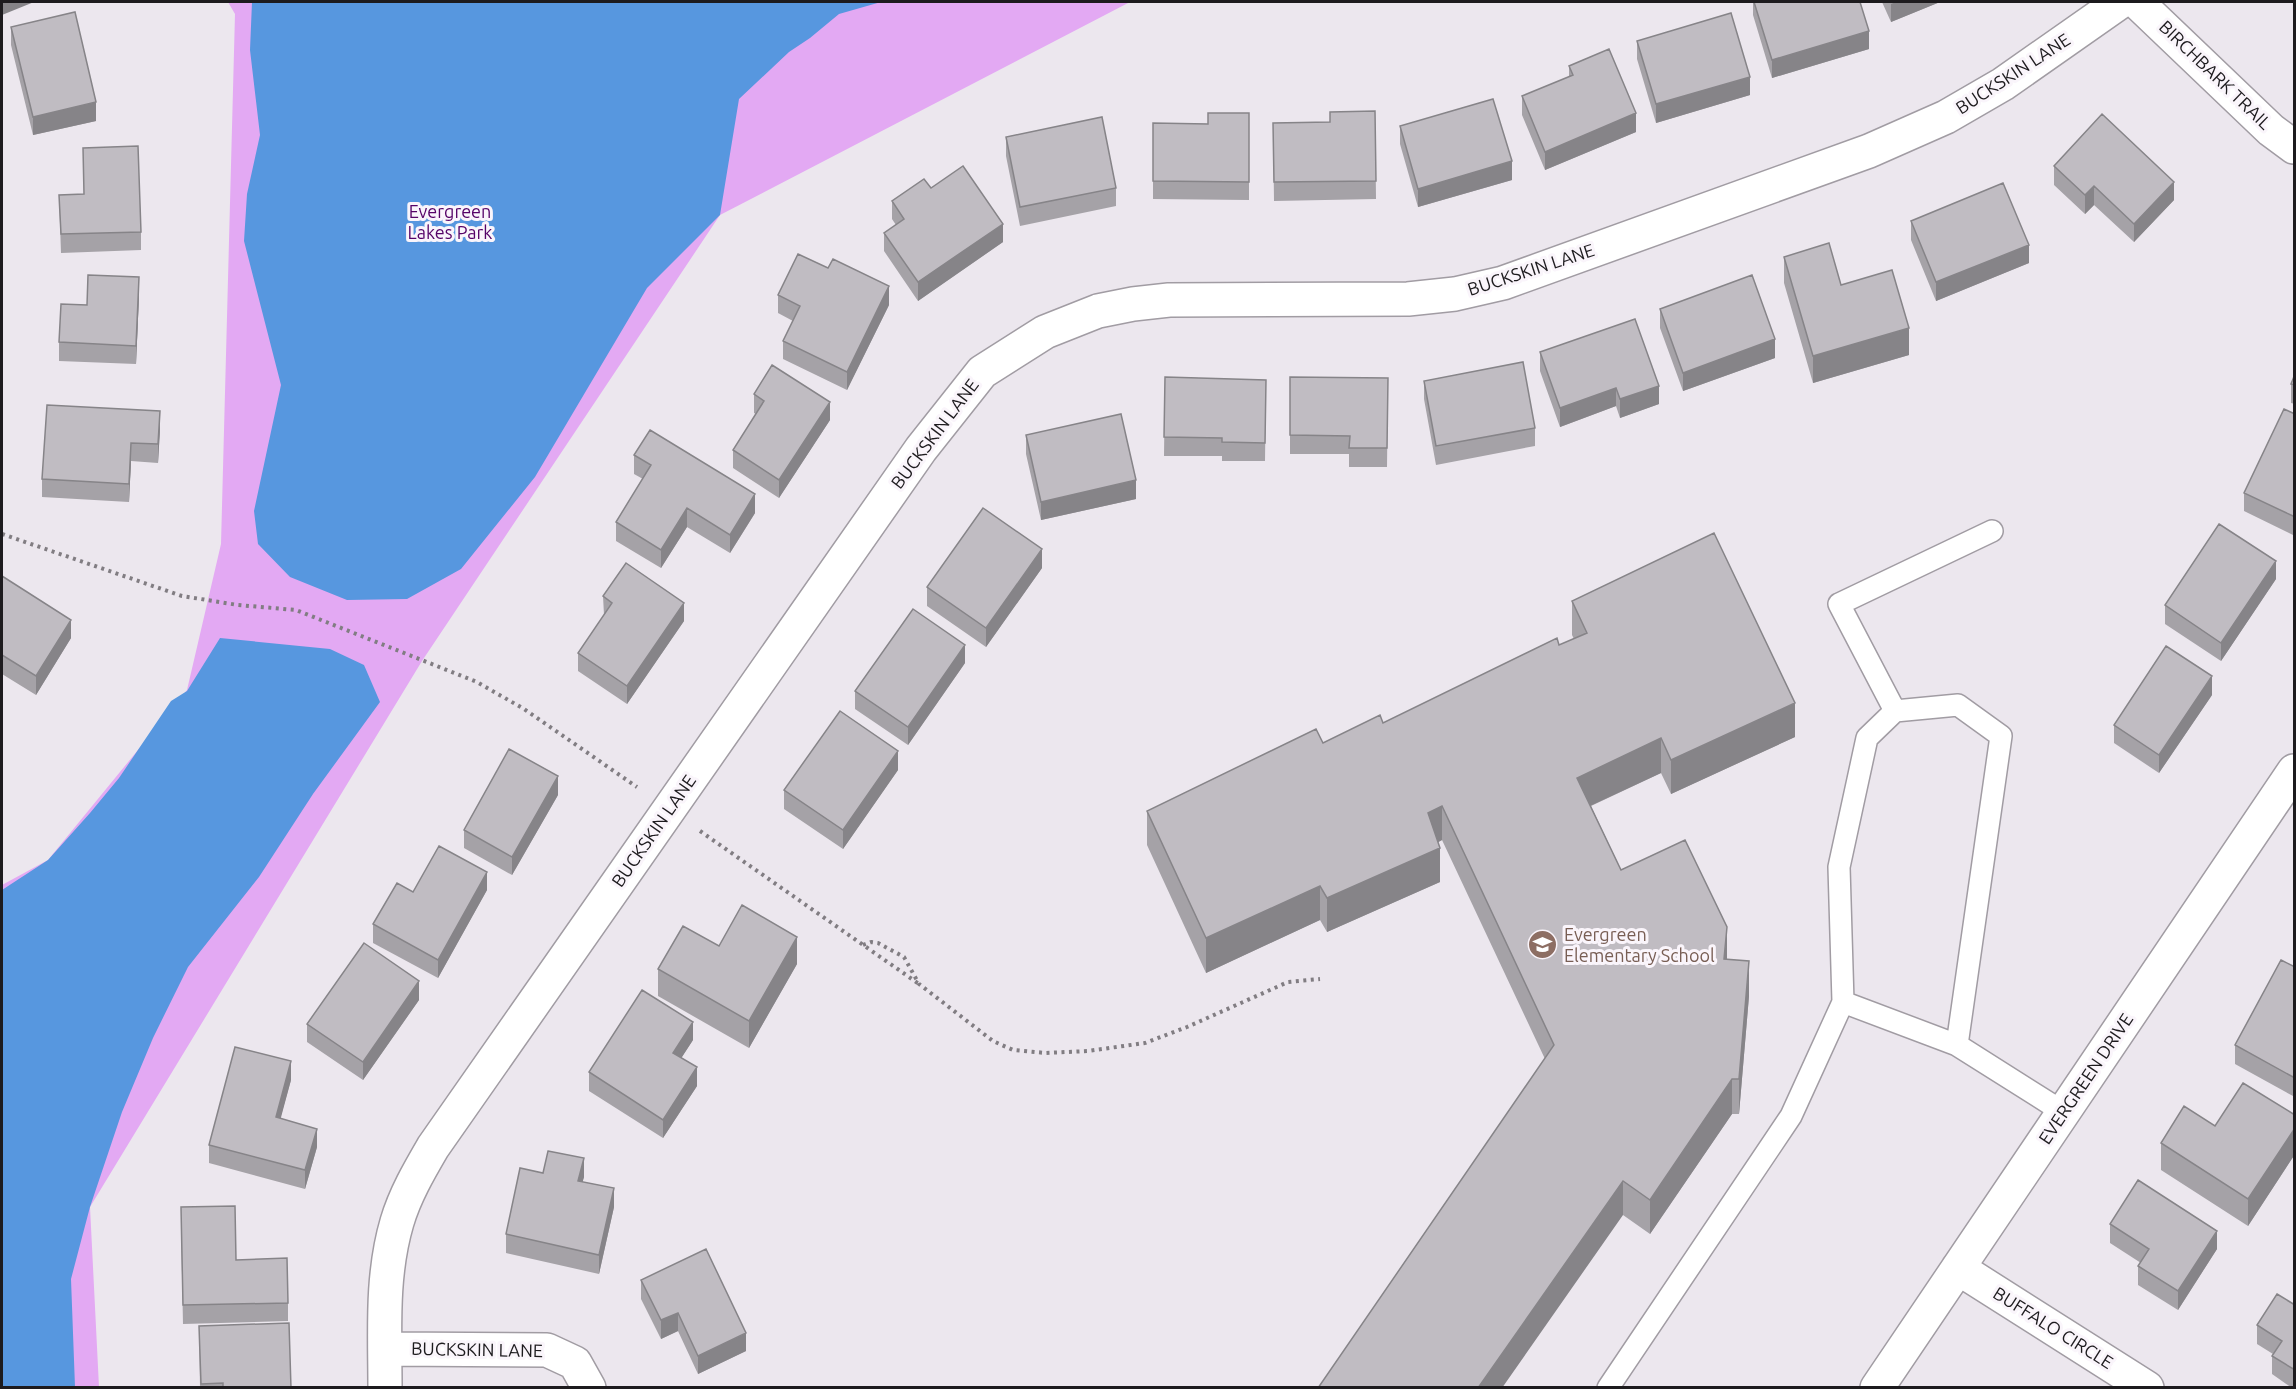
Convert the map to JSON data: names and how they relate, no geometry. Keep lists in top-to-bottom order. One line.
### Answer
{"streets":{"street":["BUCKSKIN LANE","BIRCHBARK TRAIL","EVERGREEN DRIVE","BUFFALO CIRCLE"]},"crossings":[["EVERGREEN DRIVE","BUFFALO CIRCLE"]],"parks":["Evergreen Lakes Park"],"places":{"school or university":["Evergreen Elementary School"]}}
